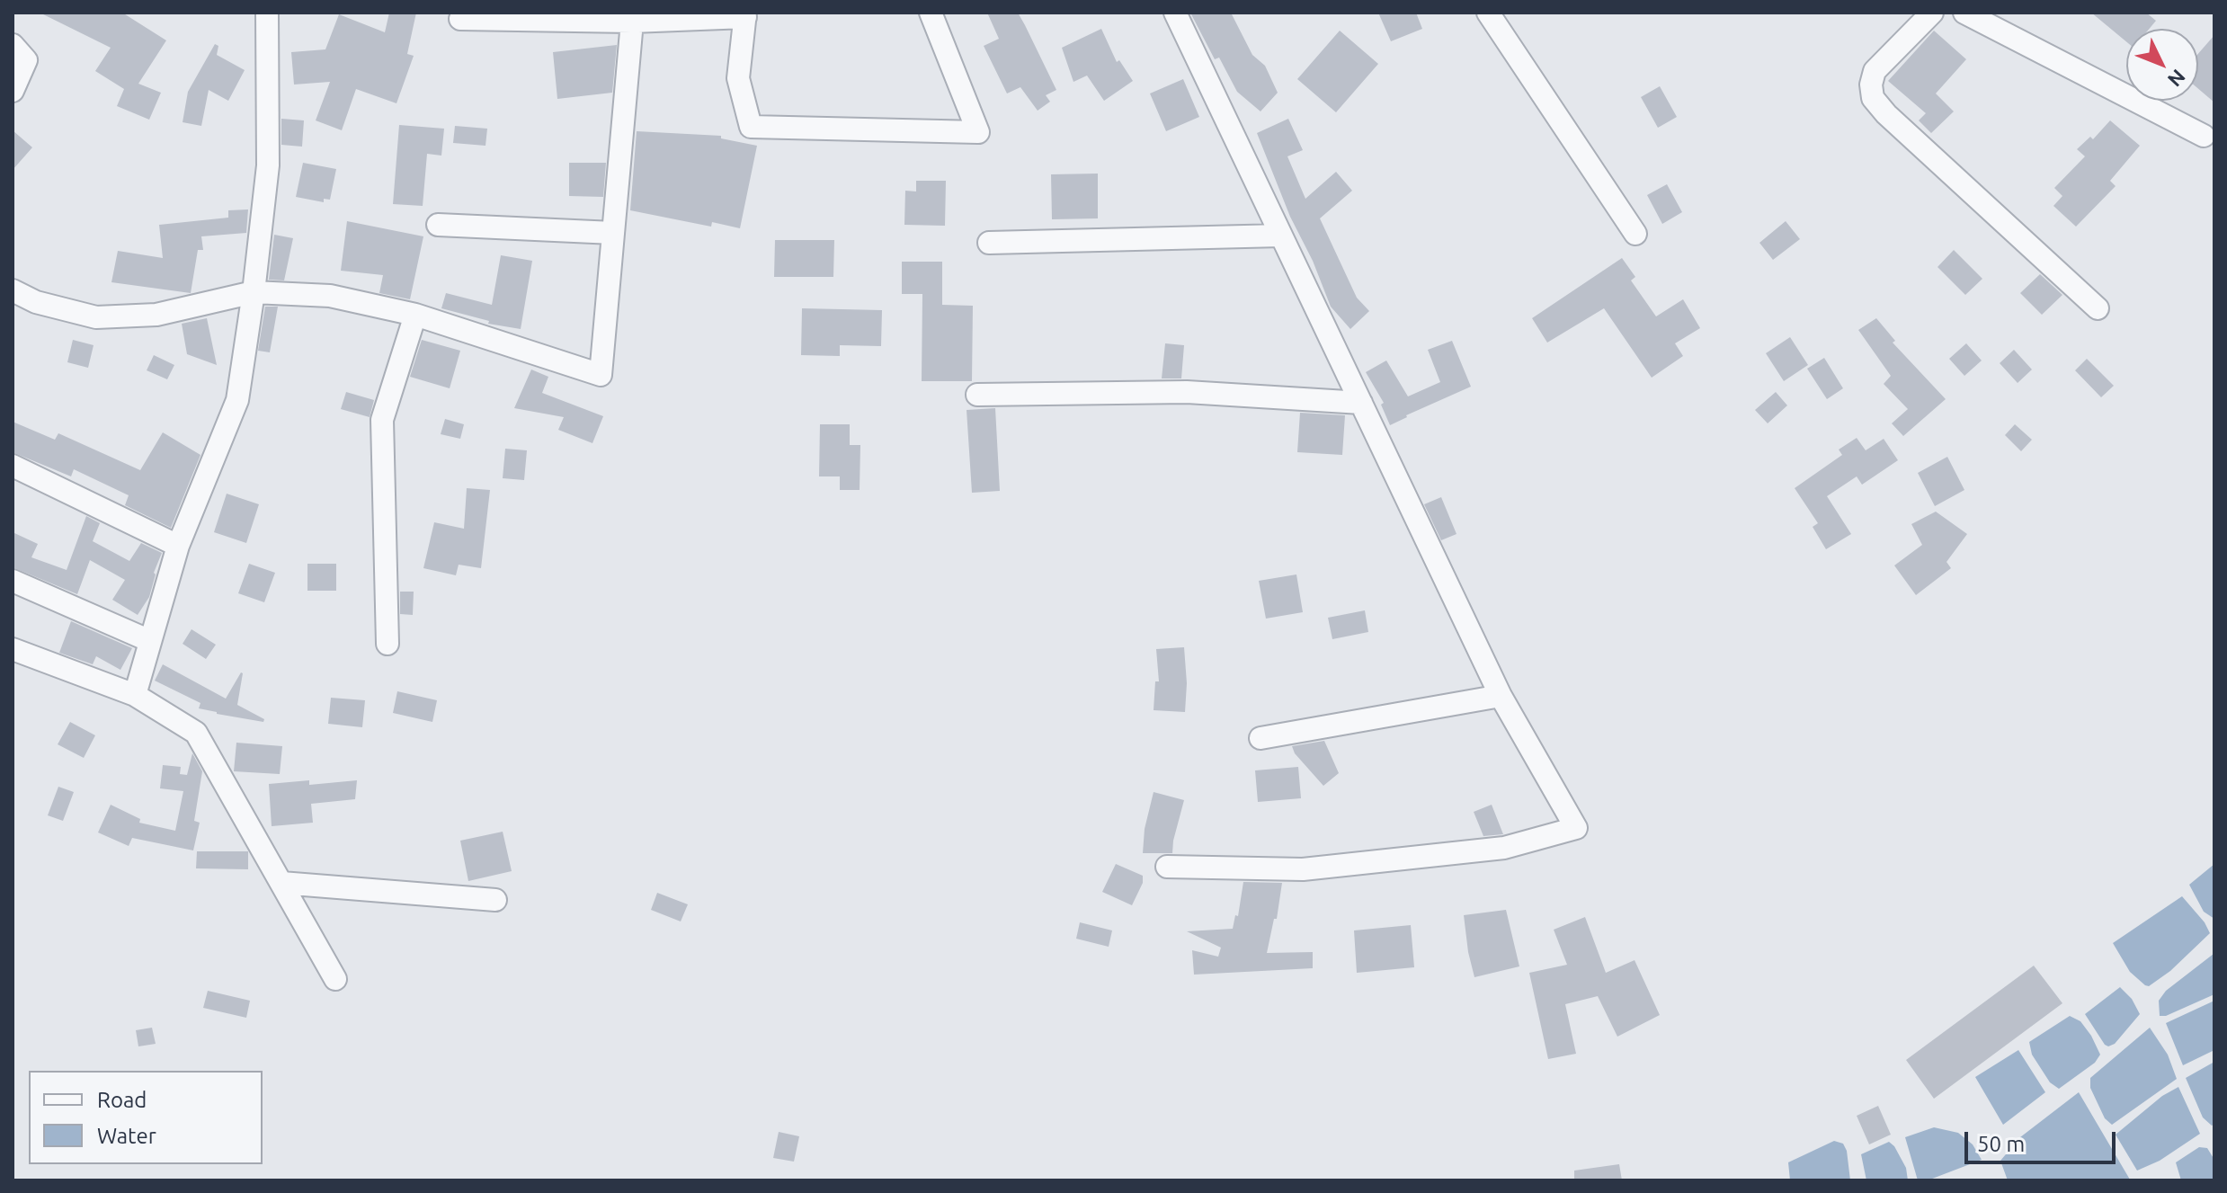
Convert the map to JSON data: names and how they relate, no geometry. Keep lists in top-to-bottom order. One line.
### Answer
{"legend":["Road","Water"],"scale_bar":"50 m","north":"bottom right"}
